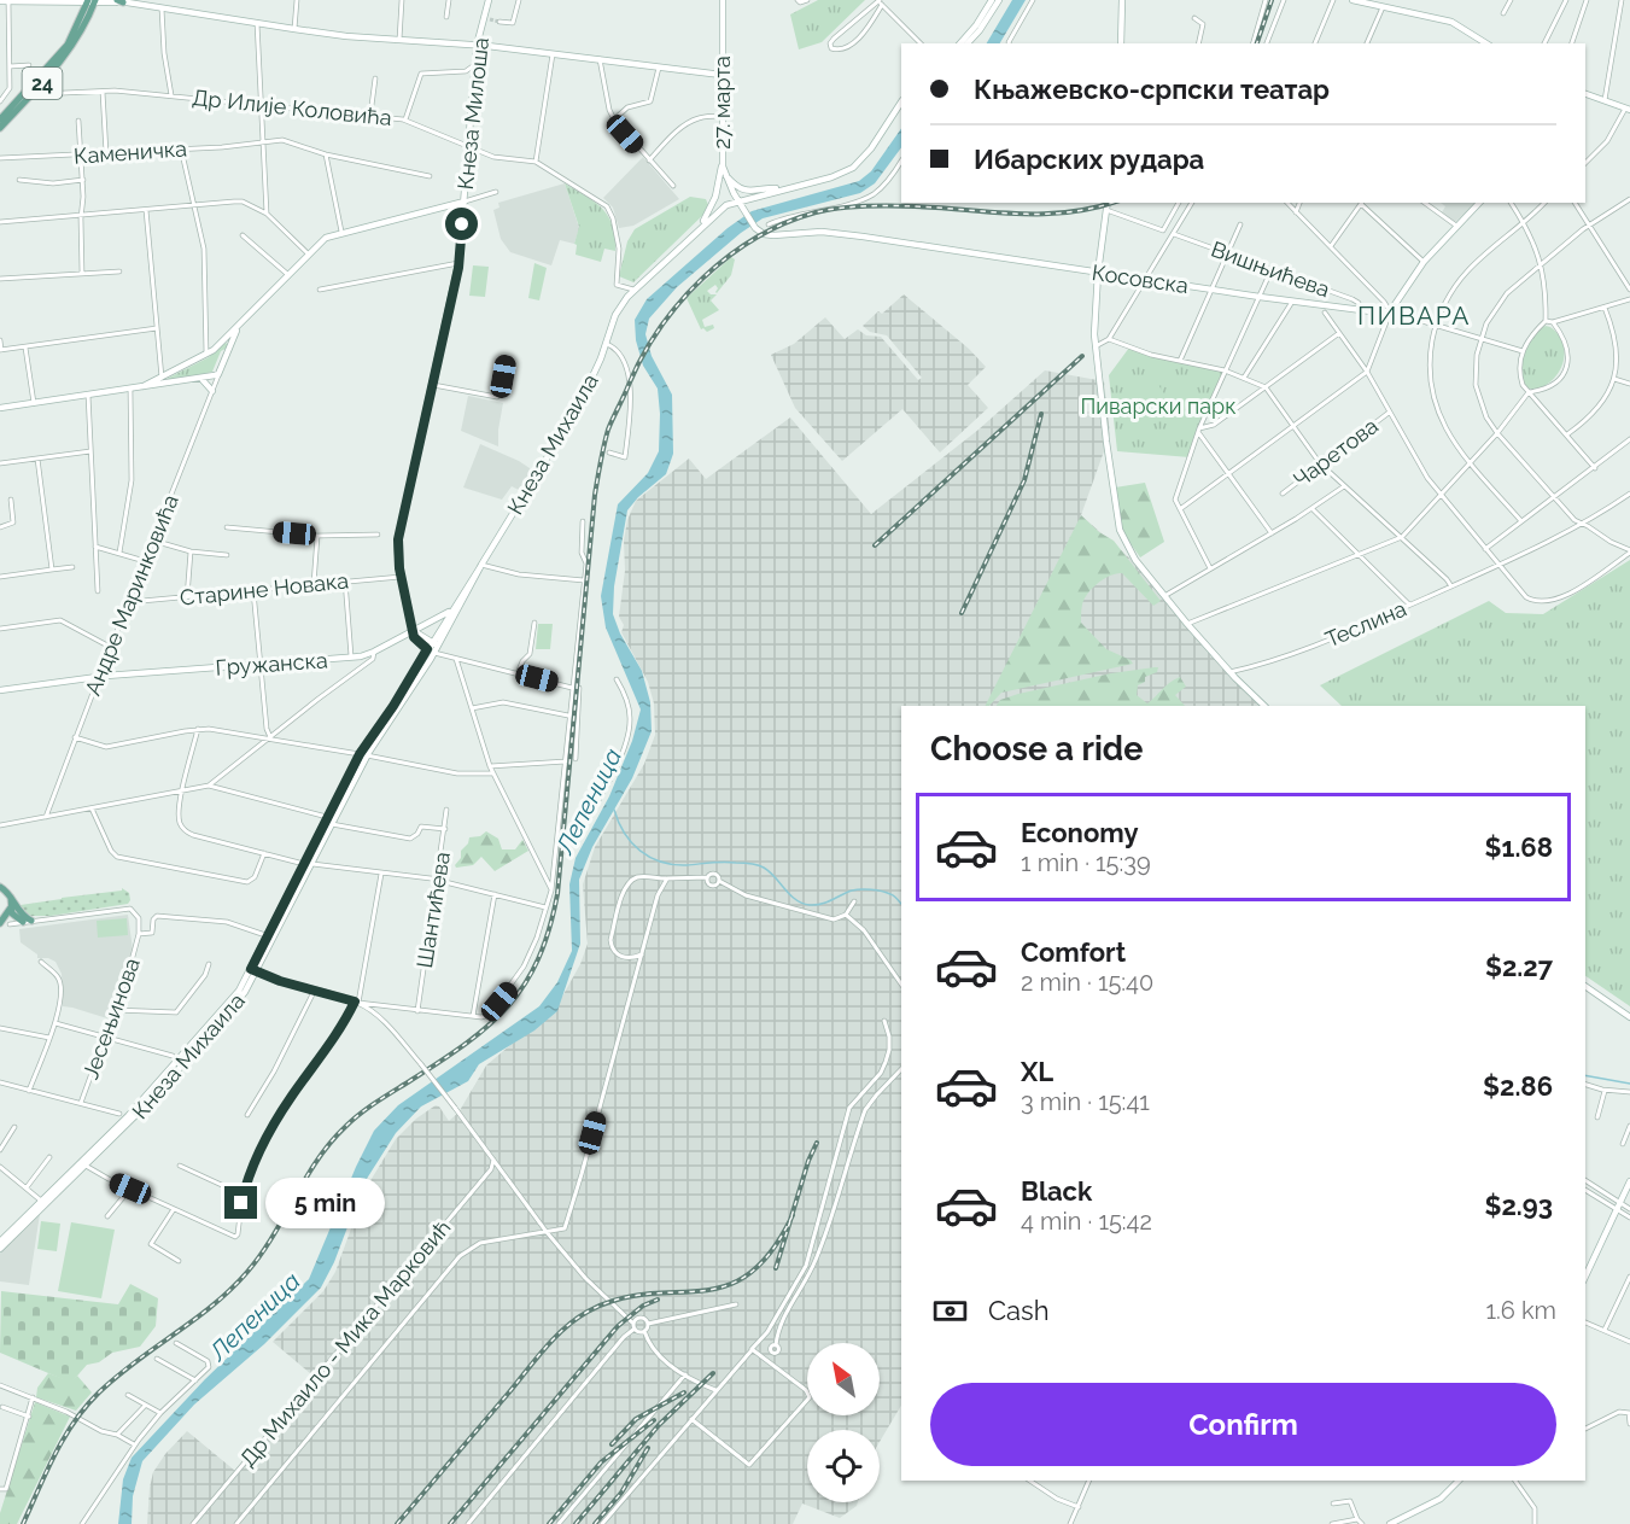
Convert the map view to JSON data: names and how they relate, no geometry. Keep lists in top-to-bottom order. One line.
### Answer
{"streets":{"main road":["24"],"street":["27. марта","Др Илије Коловића","Кнеза Милоша","Каменичка","Вишњићева","Косовска","Кнеза Михаила","Чаретова","Старине Новака","Андре Маринковића","Теслина","Гружанска","Шантићева","Јесењинова","Др Михаило - Мика Марковић"]},"crossings":[["27. марта","Косовска"],["27. марта","Кнеза Михаила"],["Др Илије Коловића","Кнеза Милоша"],["Кнеза Милоша","Старине Новака"],["Кнеза Милоша","Гружанска"],["Вишњићева","Косовска"],["Кнеза Михаила","Гружанска"],["Старине Новака","Андре Маринковића"],["Андре Маринковића","Гружанска"]],"districts":["ПИВАРА"],"water":["Лепеница"],"parks":["Пиварски парк"],"north":"top left","page":{"banner":["Књажевско-српски театар","Ибарских рудара"],"heading":"Choose a ride","list":[{"name":"Economy","note":"1 min · 15:39","value":"$1.68"},{"name":"Comfort","note":"2 min · 15:40","value":"$2.27"},{"name":"XL","note":"3 min · 15:41","value":"$2.86"},{"name":"Black","note":"4 min · 15:42","value":"$2.93"}],"bubble":"5 min","pay":["Cash","1.6 km"],"buttons":"Confirm"}}
